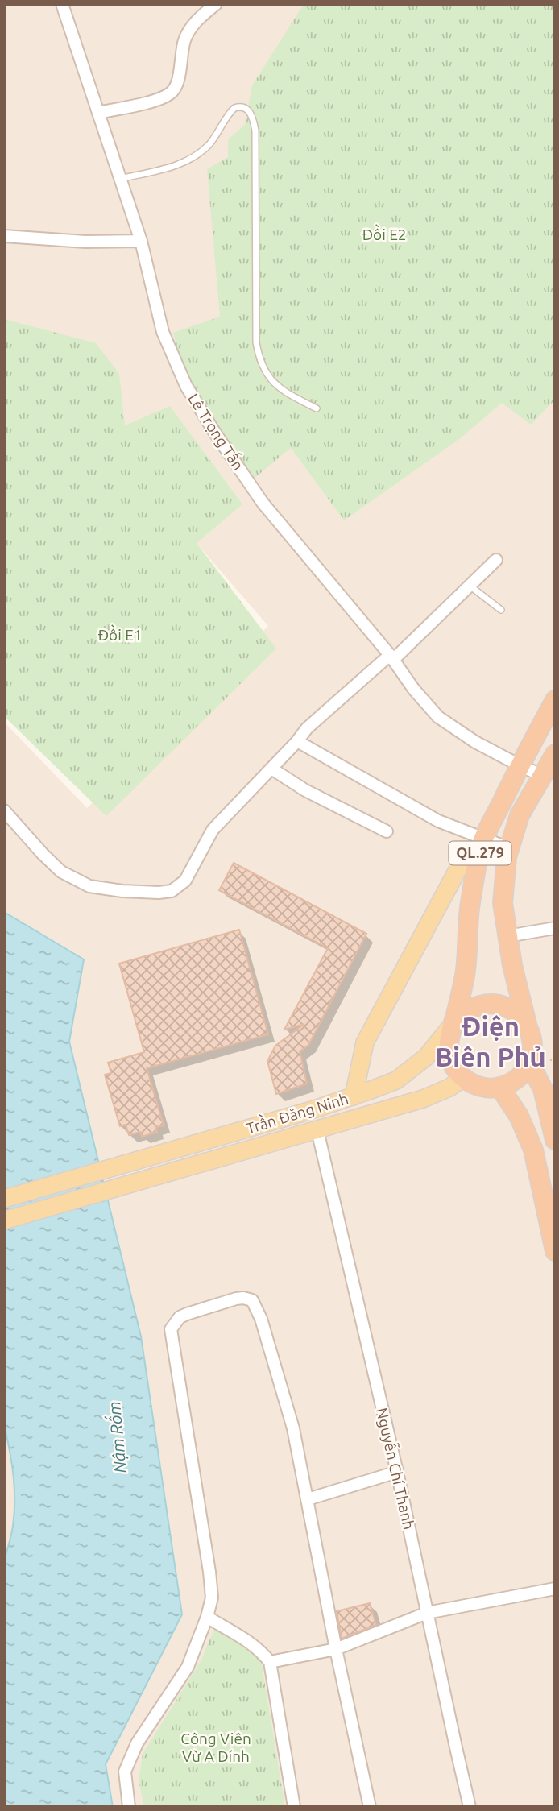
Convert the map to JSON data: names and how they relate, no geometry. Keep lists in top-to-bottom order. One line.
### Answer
{"streets":{"highway":["QL.279"],"main road":["Trần Đăng Ninh"],"street":["Lê Trọng Tấn","Nguyễn Chí Thanh"]},"crossings":[["Lê Trọng Tấn","QL.279"],["QL.279","Trần Đăng Ninh"],["Trần Đăng Ninh","Nguyễn Chí Thanh"]],"districts":["Điện Biên Phủ"],"water":["Nậm Rốm"],"parks":["Đồi E2","Đồi E1","Công Viên Vừ A Dính"]}
